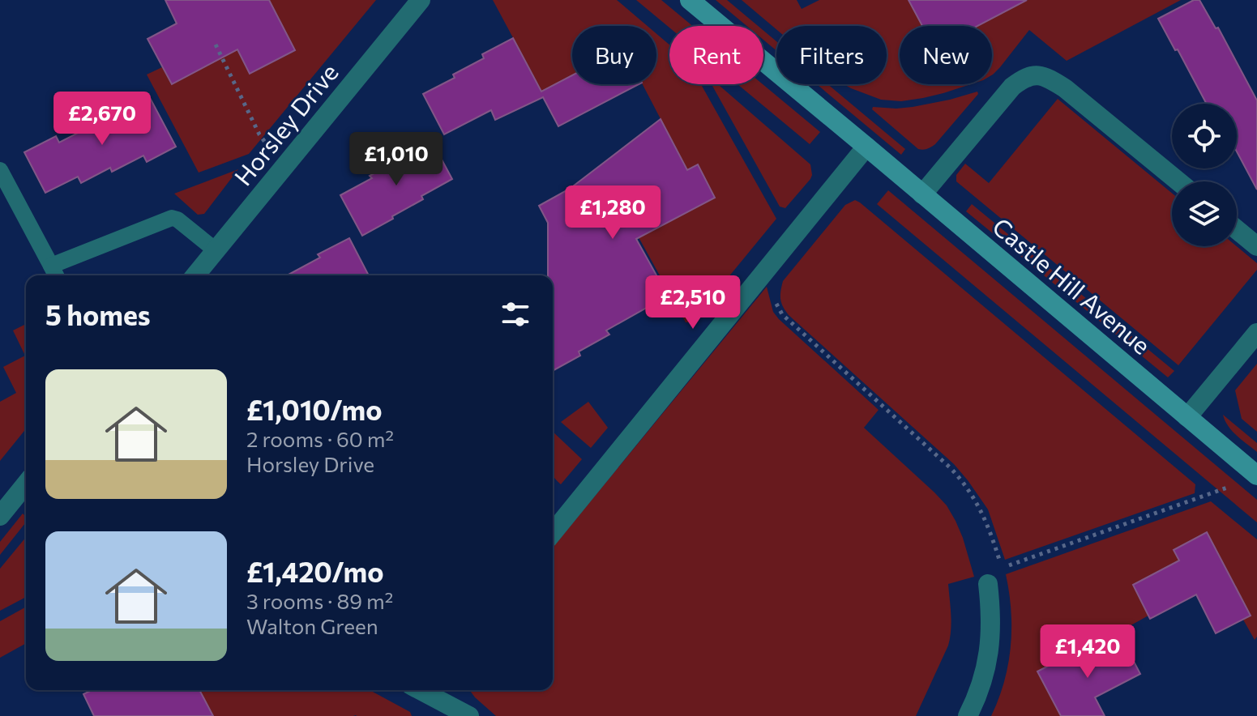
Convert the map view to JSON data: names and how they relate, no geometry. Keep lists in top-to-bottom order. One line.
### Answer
{"streets":{"street":["Horsley Drive","Castle Hill Avenue"]},"page":{"chip":["Buy","Rent","Filters","New"],"price":["£2,670","£1,010","£1,280","£2,510","£1,420"],"heading":"5 homes","list":[{"name":"£1,010/mo","note":"2 rooms · 60 m² · Horsley Drive"},{"name":"£1,420/mo","note":"3 rooms · 89 m² · Walton Green"}]}}
